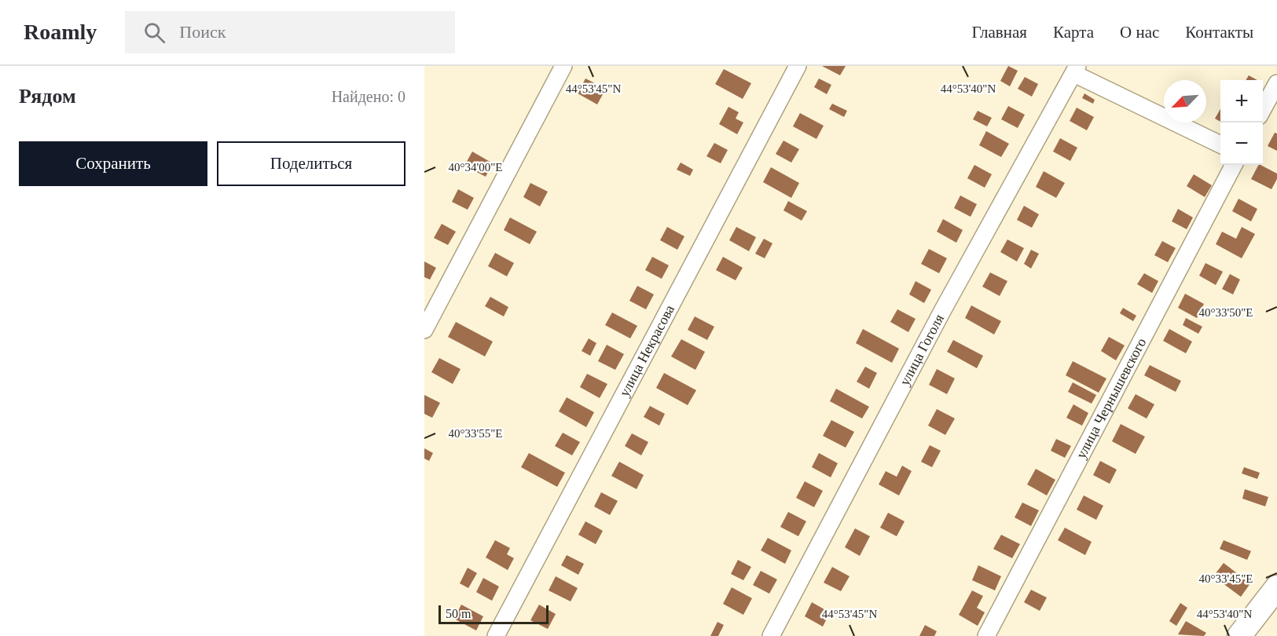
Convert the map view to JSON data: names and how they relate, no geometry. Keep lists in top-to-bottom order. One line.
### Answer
{"streets":{"street":["улица Гоголя","улица Некрасова","улица Чернышевского"]},"scale_bar":"50 m","north":"bottom left","page":{"header":"Roamly","search":"Поиск","nav":["Главная","Карта","О нас","Контакты"],"heading":["Рядом","Найдено: 0"],"map_buttons":["+","−"],"buttons":["Сохранить","Поделиться"],"scale":"50 m"},"coordinates":["44°53'45\"N","44°53'40\"N","40°34'00\"E","40°33'50\"E","40°33'55\"E","40°33'45\"E"]}
